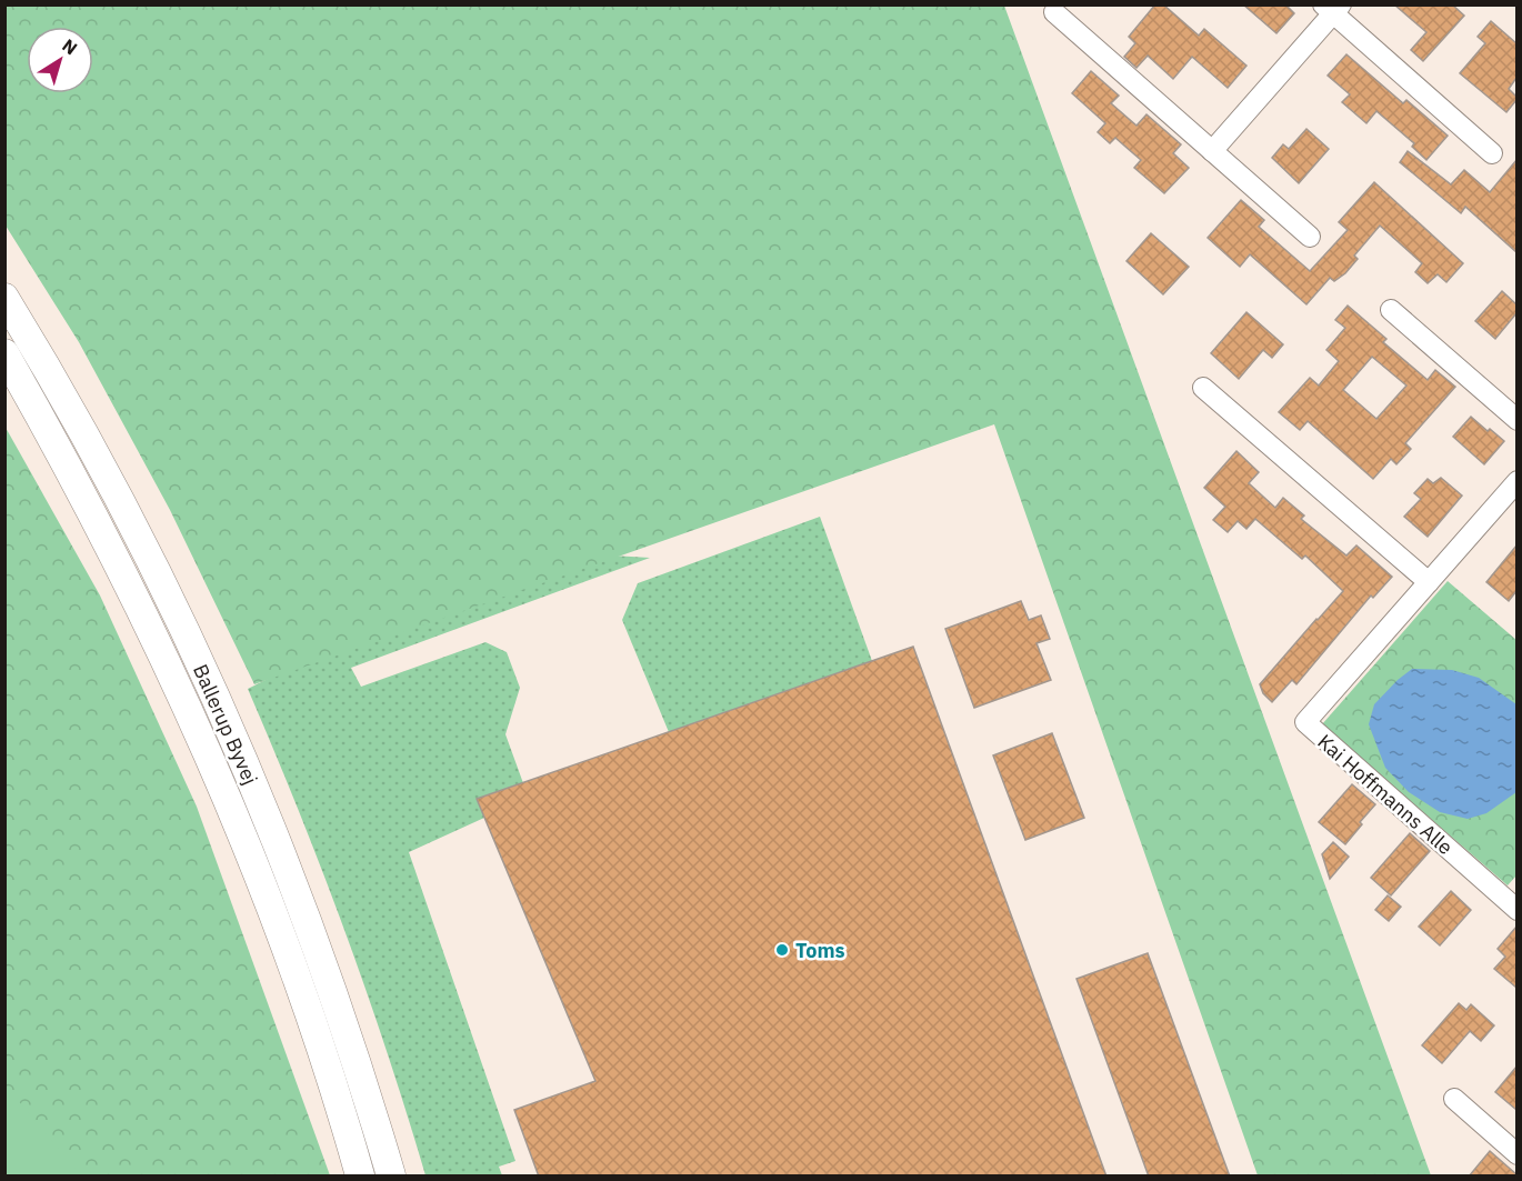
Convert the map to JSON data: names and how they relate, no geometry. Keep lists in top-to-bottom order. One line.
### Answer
{"streets":{"main road":["Ballerup Byvej"],"street":["Kai Hoffmanns Alle"]},"places":["Toms"],"north":"top right"}
